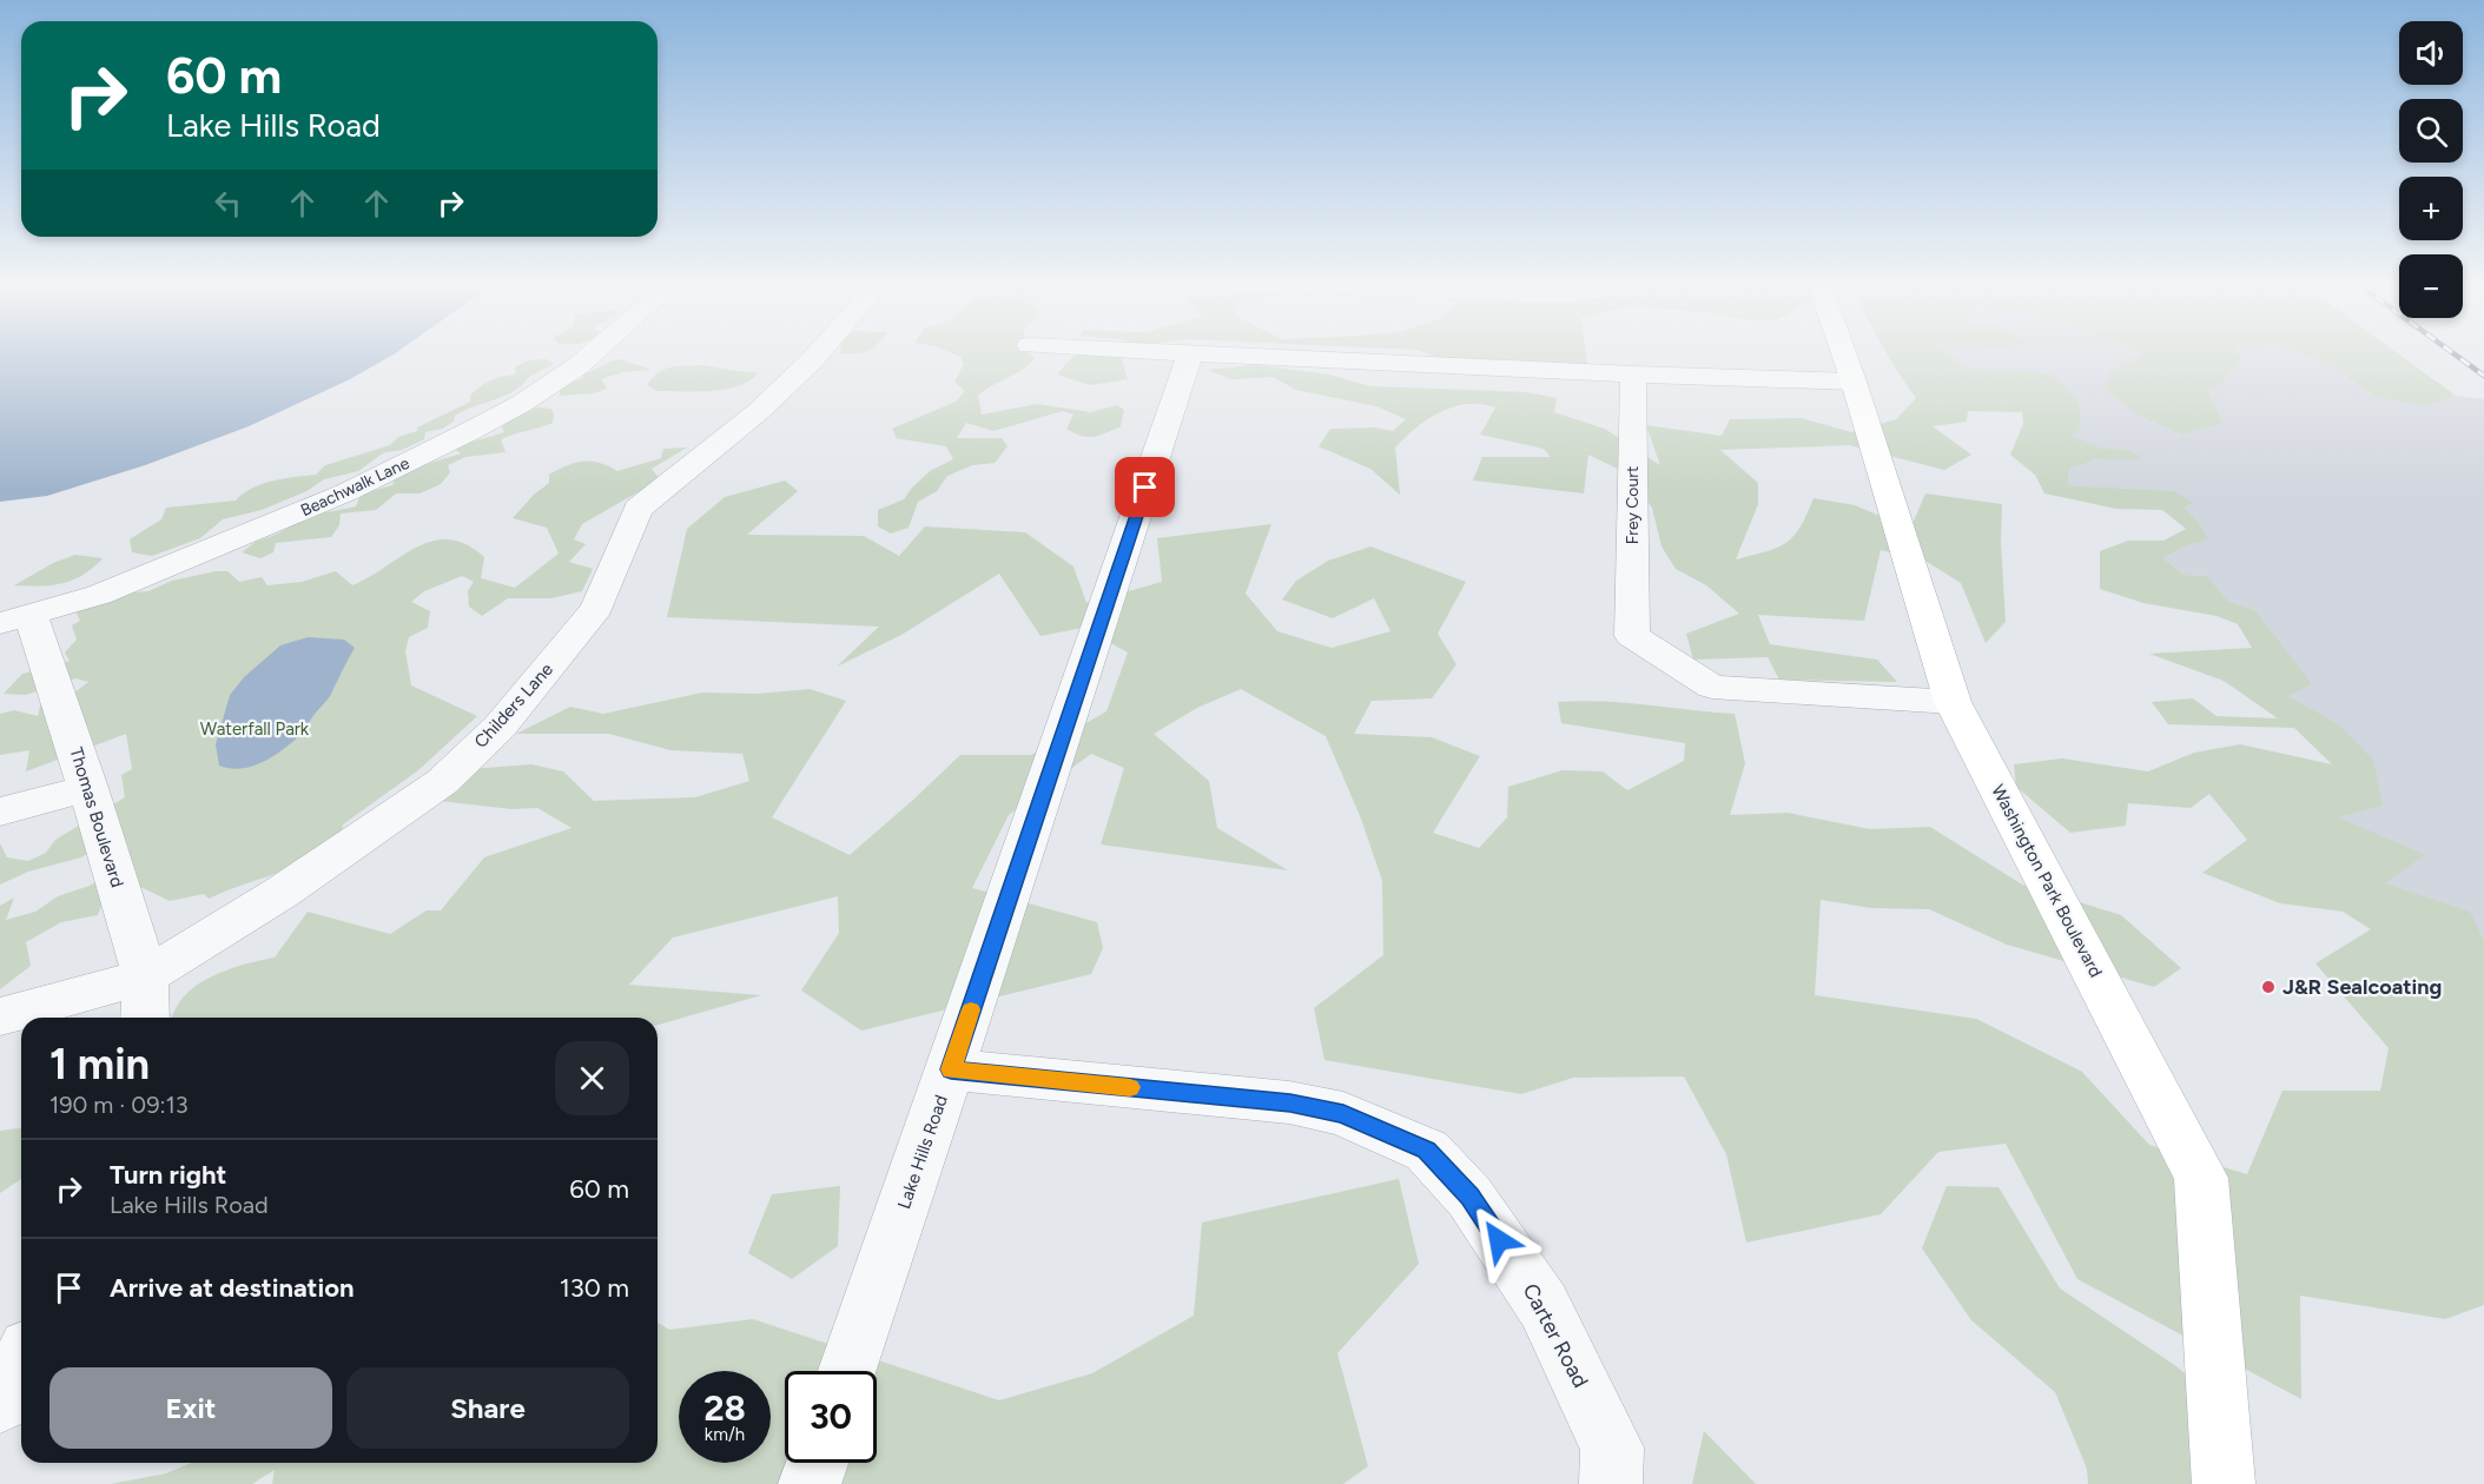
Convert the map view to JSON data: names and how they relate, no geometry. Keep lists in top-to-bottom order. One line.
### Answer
{"streets":{"street":["Beachwalk Lane","Frey Court","Childers Lane","Thomas Boulevard","Washington Park Boulevard","Lake Hills Road","Carter Road"]},"crossings":[["Beachwalk Lane","Thomas Boulevard"],["Frey Court","Washington Park Boulevard"],["Childers Lane","Thomas Boulevard"],["Lake Hills Road","Carter Road"]],"parks":["Waterfall Park"],"places":["J&R Sealcoating"],"page":{"map_buttons":["+","−"],"turn":["60 m","Lake Hills Road"],"heading":["1 min","190 m · 09:13"],"list":[{"name":"Turn right","note":"Lake Hills Road","value":"60 m"},{"name":"Arrive at destination","value":"130 m"}],"buttons":["Exit","Share"],"speed":"28 km/h","limit":"30"}}
